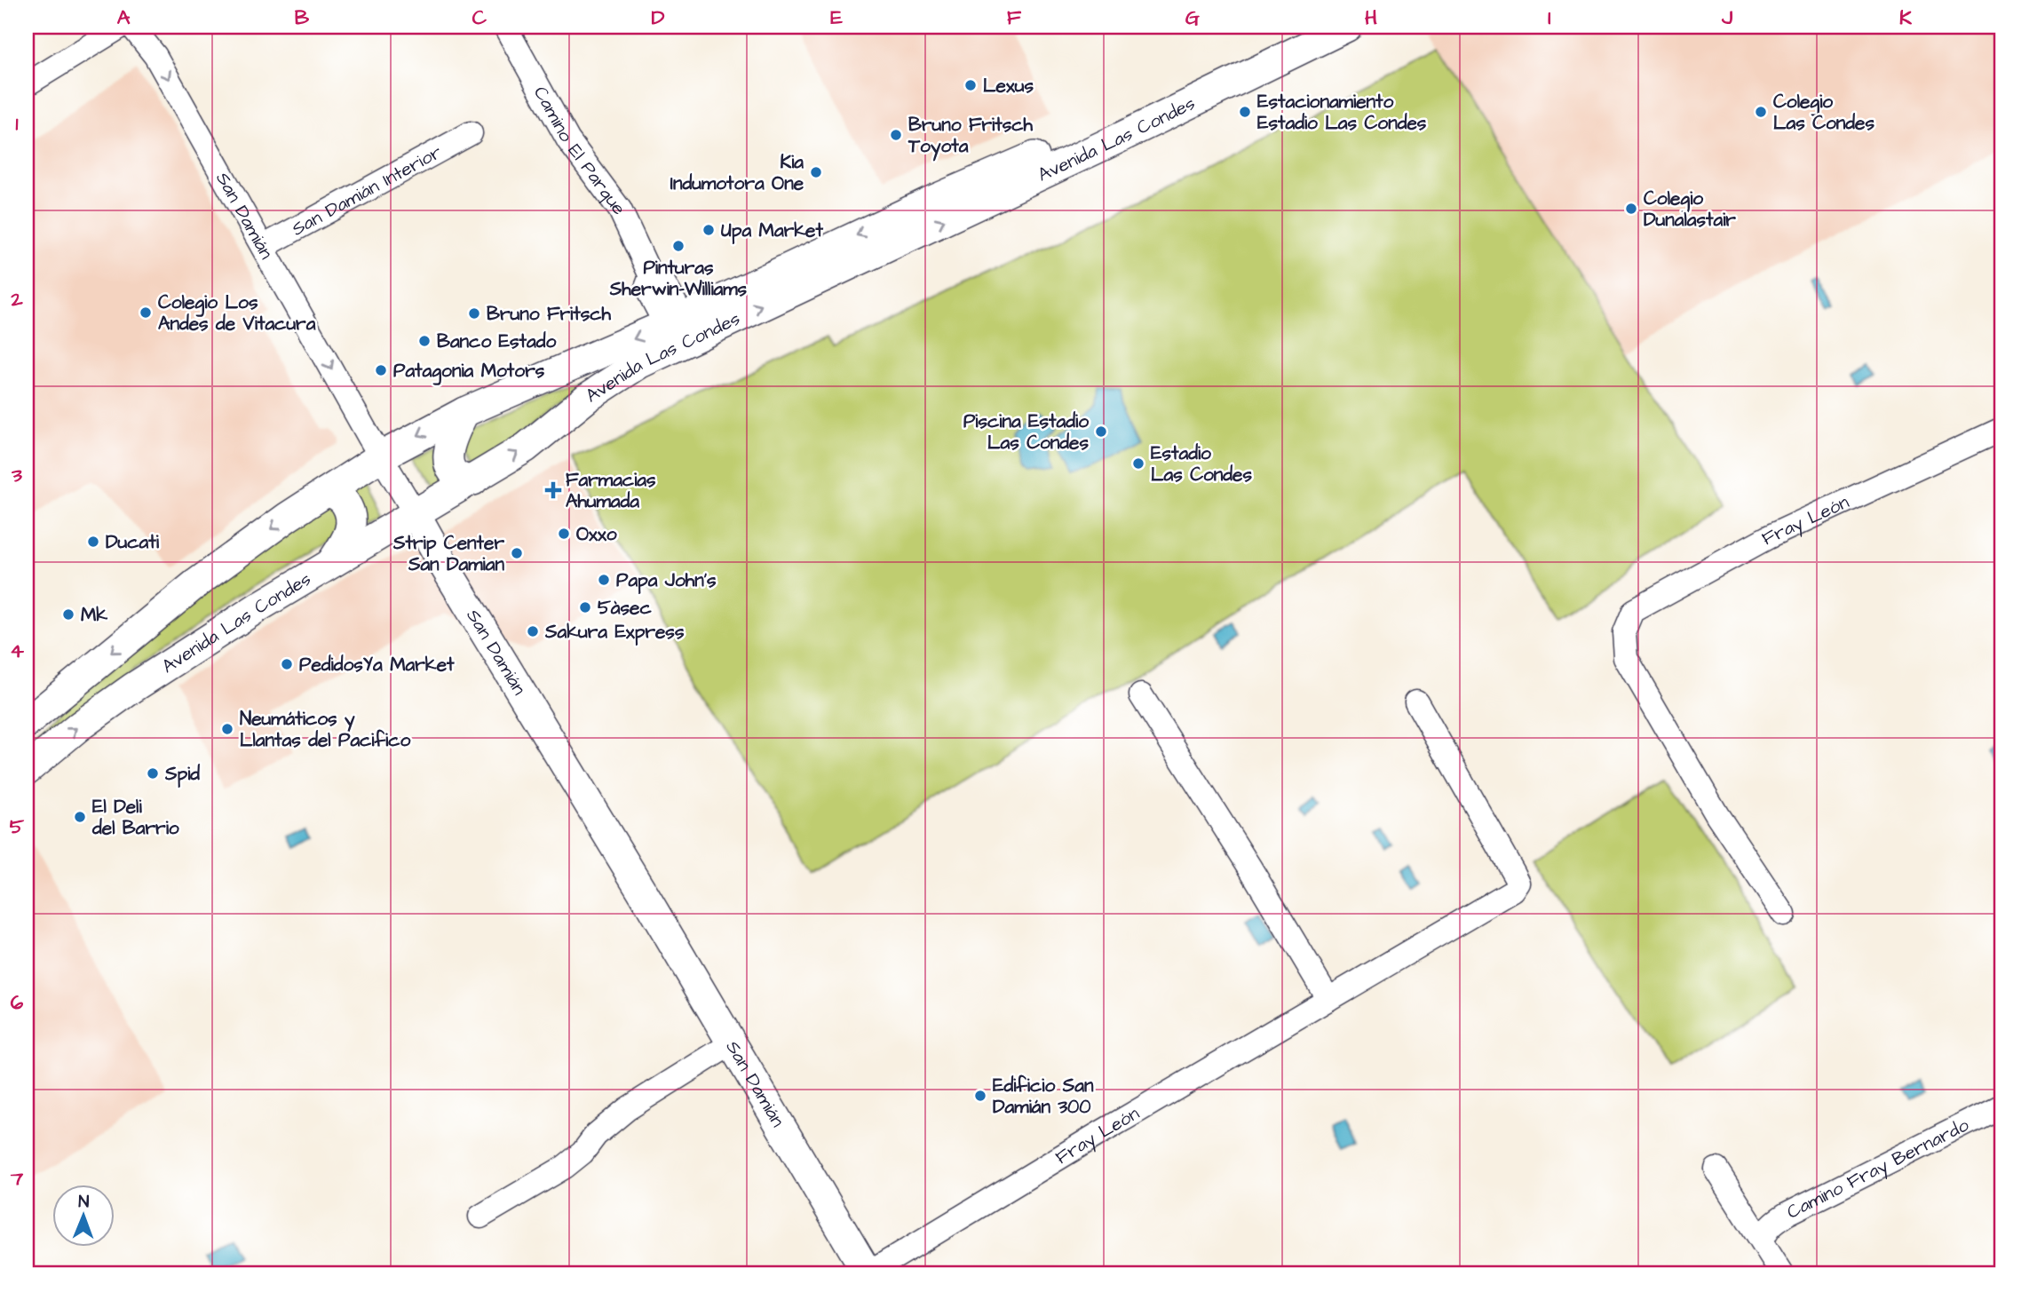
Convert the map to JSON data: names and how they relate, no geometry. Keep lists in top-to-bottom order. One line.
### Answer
{"streets":{"main road":["Avenida Las Condes","San Damián"],"street":["Camino El Parque","San Damián Interior","Fray León","Camino Fray Bernardo"]},"crossings":[["Avenida Las Condes","Camino El Parque"],["Avenida Las Condes","San Damián"],["San Damián Interior","San Damián"],["San Damián","Fray León"]],"places":{"other":["Lexus","Estacionamiento Estadio Las Condes","Colegio Las Condes","Bruno Fritsch Toyota","Kia Indumotora One","Colegio Dunalastair","Upa Market","Pinturas Sherwin-Williams","Colegio Los Andes de Vitacura","Bruno Fritsch","Banco Estado","Patagonia Motors","Piscina Estadio Las Condes","Estadio Las Condes","Oxxo","Ducati","Strip Center San Damian","Papa John's","5àsec","Mk","Sakura Express","PedidosYa Market","Neumáticos y Llantas del Pacifico","Spid","El Deli del Barrio","Edificio San Damián 300"],"health":["Farmacias Ahumada"]},"north":"top","grid":{"columns":["A","B","C","D","E","F","G","H","I","J","K"],"rows":["1","2","3","4","5","6","7"]}}
